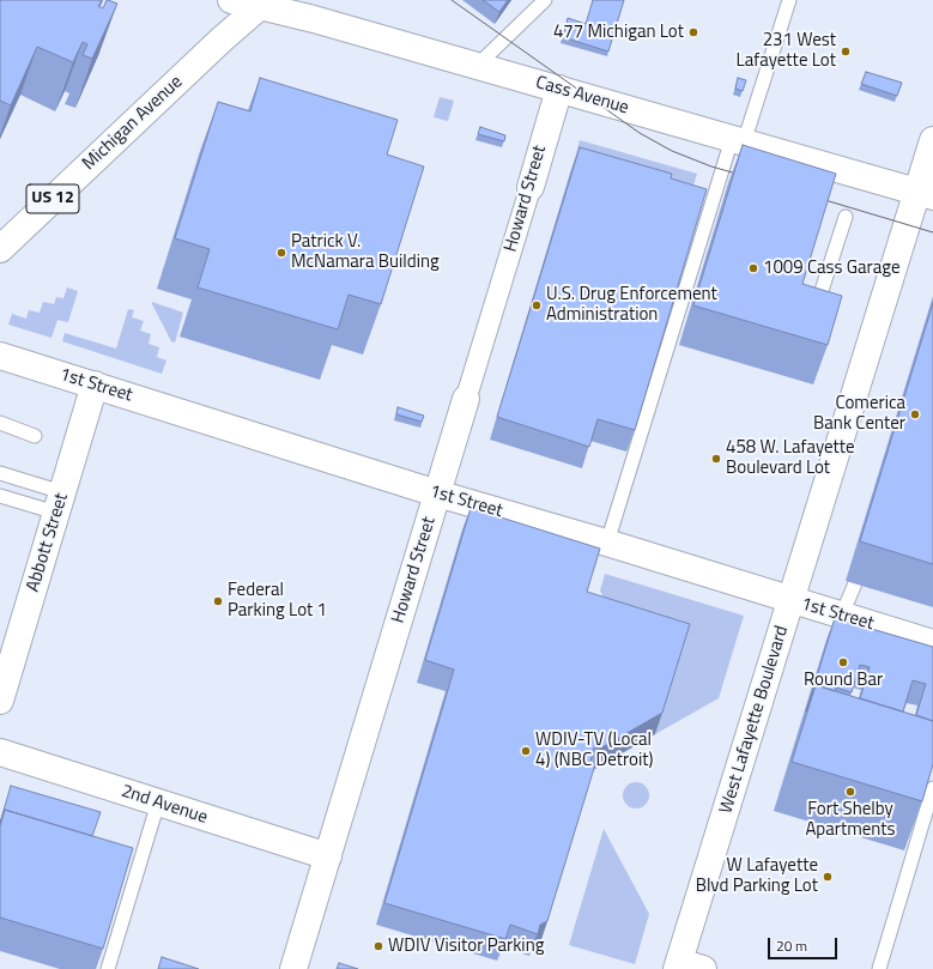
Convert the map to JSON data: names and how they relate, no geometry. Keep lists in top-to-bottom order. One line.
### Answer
{"streets":{"street":["Cass Avenue","Michigan Avenue","US 12","Howard Street","1st Street","Abbott Street","West Lafayette Boulevard","2nd Avenue"]},"crossings":[["Cass Avenue","Michigan Avenue"],["Cass Avenue","Howard Street"],["Cass Avenue","West Lafayette Boulevard"],["Howard Street","1st Street"],["Howard Street","2nd Avenue"],["1st Street","Abbott Street"],["1st Street","West Lafayette Boulevard"]],"places":["477 Michigan Lot","231 West Lafayette Lot","Patrick V. McNamara Building","1009 Cass Garage","U.S. Drug Enforcement Administration","Comerica Bank Center","458 W. Lafayette Boulevard Lot","Federal Parking Lot 1","Round Bar","WDIV-TV (Local 4) (NBC Detroit)","Fort Shelby Apartments","W Lafayette Blvd Parking Lot","WDIV Visitor Parking"],"scale_bar":"20 m"}
